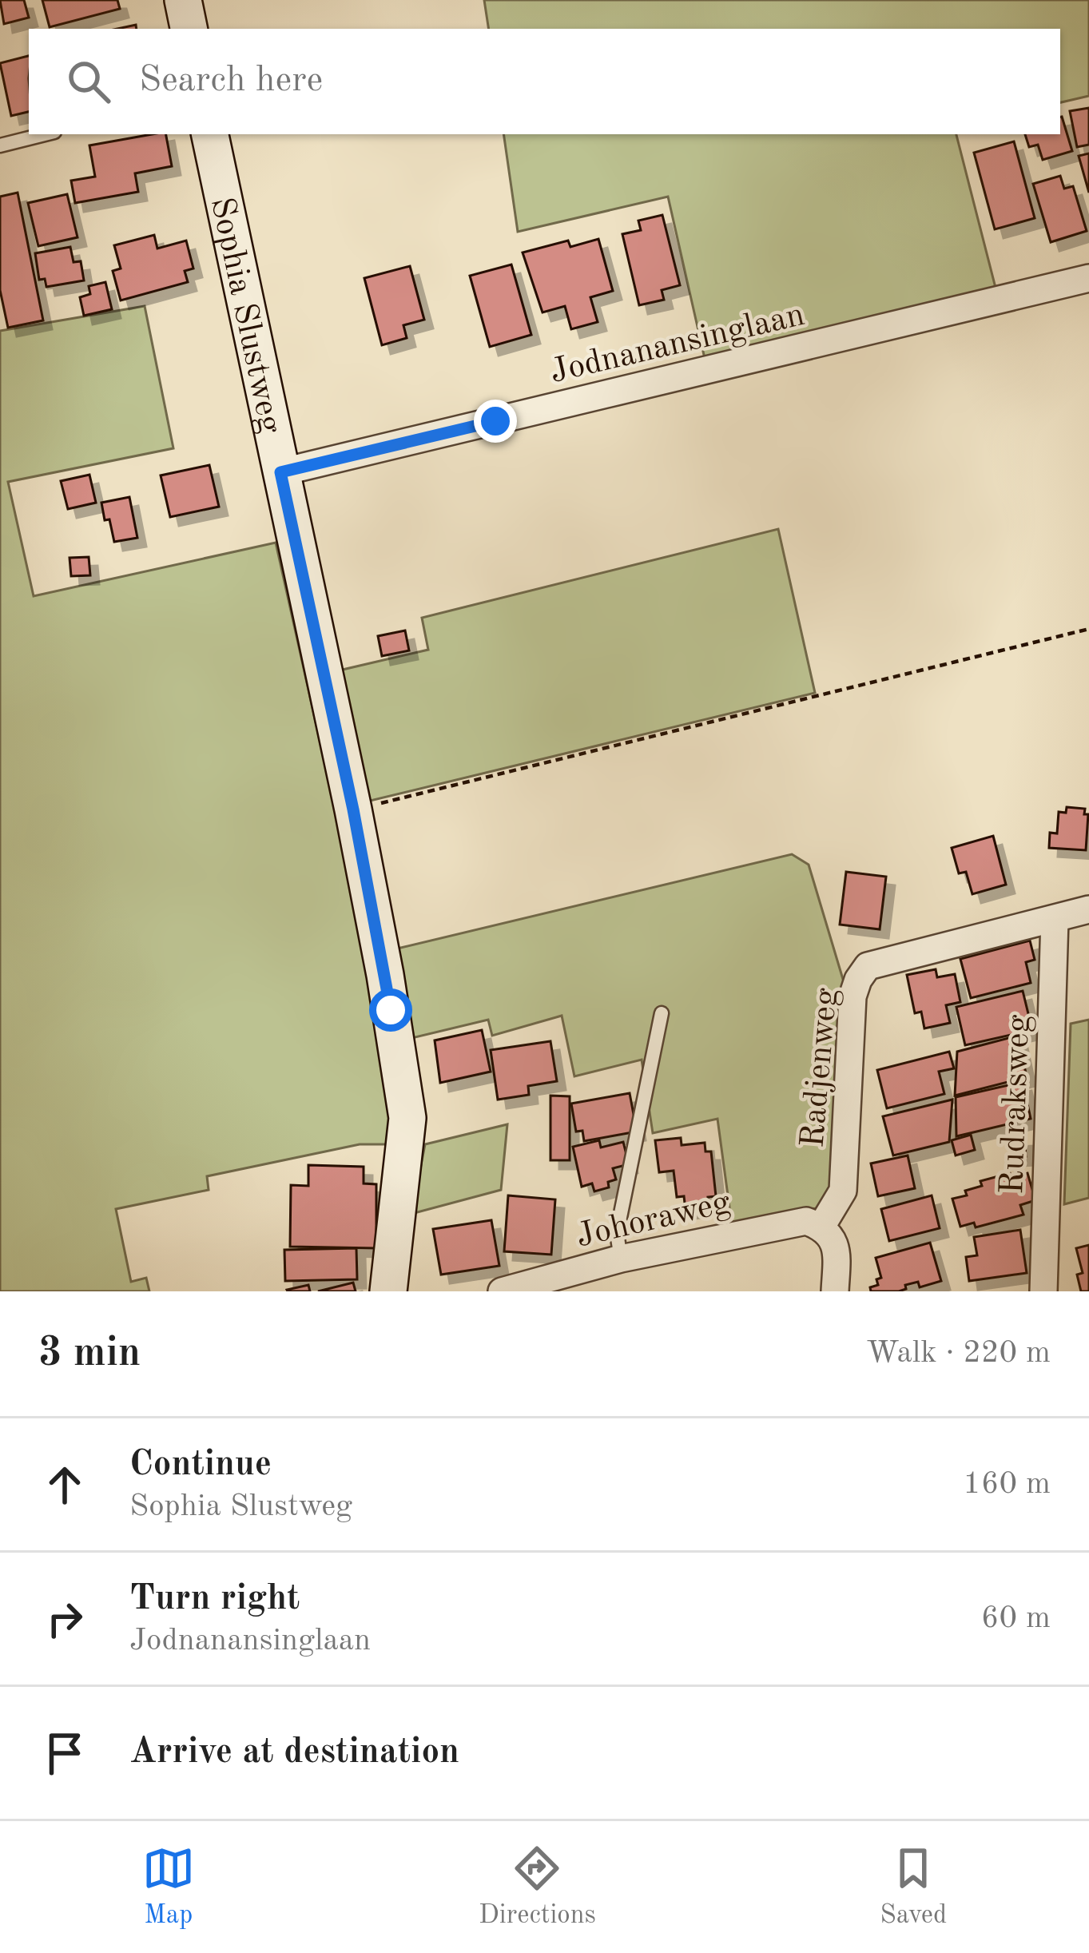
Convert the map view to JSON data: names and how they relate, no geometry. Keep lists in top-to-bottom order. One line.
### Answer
{"streets":{"street":["Sophia Slustweg","Jodnanansinglaan","Radjenweg","Rudraksweg","Johoraweg"]},"crossings":[["Sophia Slustweg","Jodnanansinglaan"],["Radjenweg","Rudraksweg"],["Radjenweg","Johoraweg"]],"page":{"search":"Search here","heading":["3 min","Walk · 220 m"],"list":[["Continue","Sophia Slustweg","160 m"],["Turn right","Jodnanansinglaan","60 m"],"Arrive at destination"],"nav":["Map","Directions","Saved"]}}
